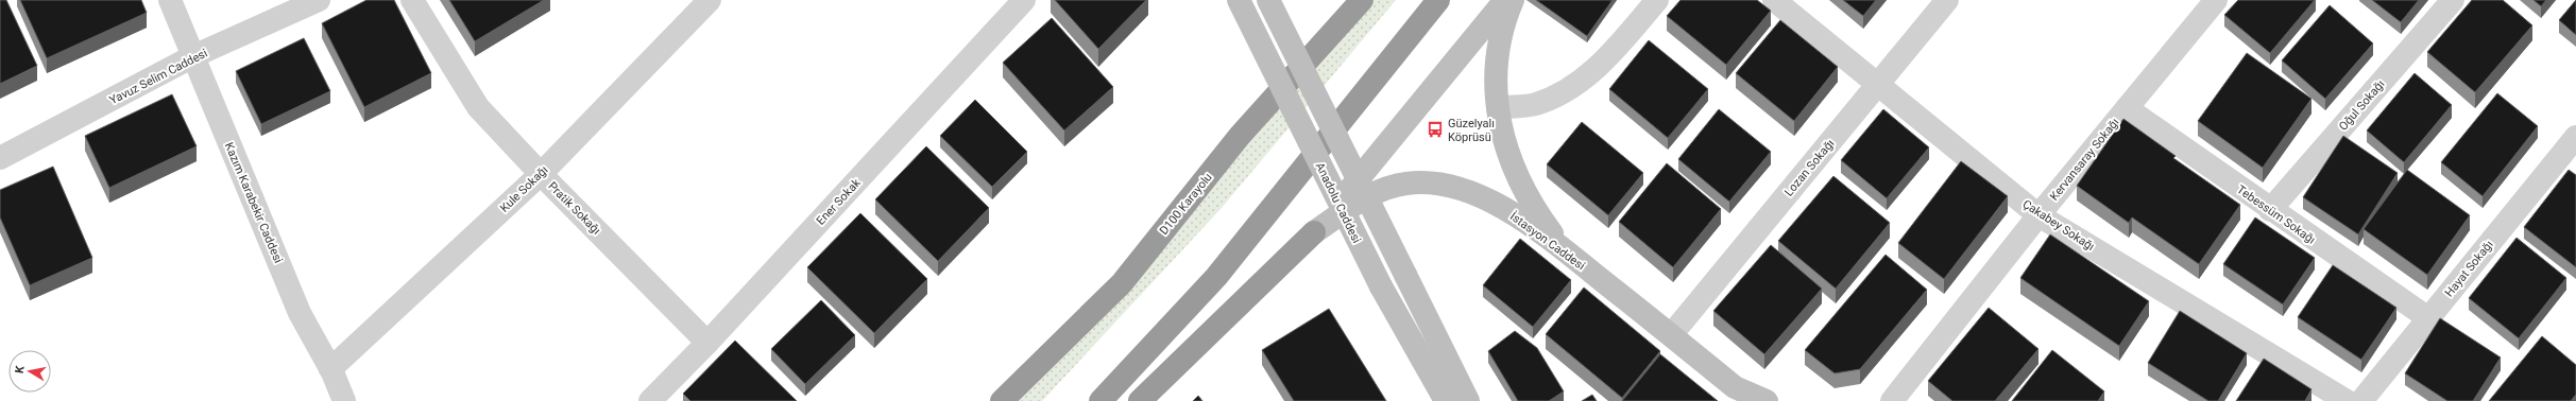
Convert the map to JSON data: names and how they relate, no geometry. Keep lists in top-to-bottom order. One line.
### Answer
{"streets":{"highway":["D100 Karayolu"],"street":["Yavuz Selim Caddesi","Oğul Sokağı","Kervansaray Sokağı","Lozan Sokağı","Kule Sokağı","Ener Sokak","Kazım Karabekir Caddesi","Anadolu Caddesi","Pratik Sokağı","Tebessüm Sokağı","Çakabey Sokağı","İstasyon Caddesi","Hayat Sokağı"]},"crossings":[["Yavuz Selim Caddesi","Kazım Karabekir Caddesi"],["Oğul Sokağı","Tebessüm Sokağı"],["Kervansaray Sokağı","Tebessüm Sokağı"],["Kervansaray Sokağı","Çakabey Sokağı"],["Lozan Sokağı","Çakabey Sokağı"],["Lozan Sokağı","İstasyon Caddesi"],["Kule Sokağı","Kazım Karabekir Caddesi"],["Kule Sokağı","Pratik Sokağı"],["Ener Sokak","Pratik Sokağı"],["Tebessüm Sokağı","Hayat Sokağı"]],"places":{"bus stop":["Güzelyalı Köprüsü"]},"north":"left"}
